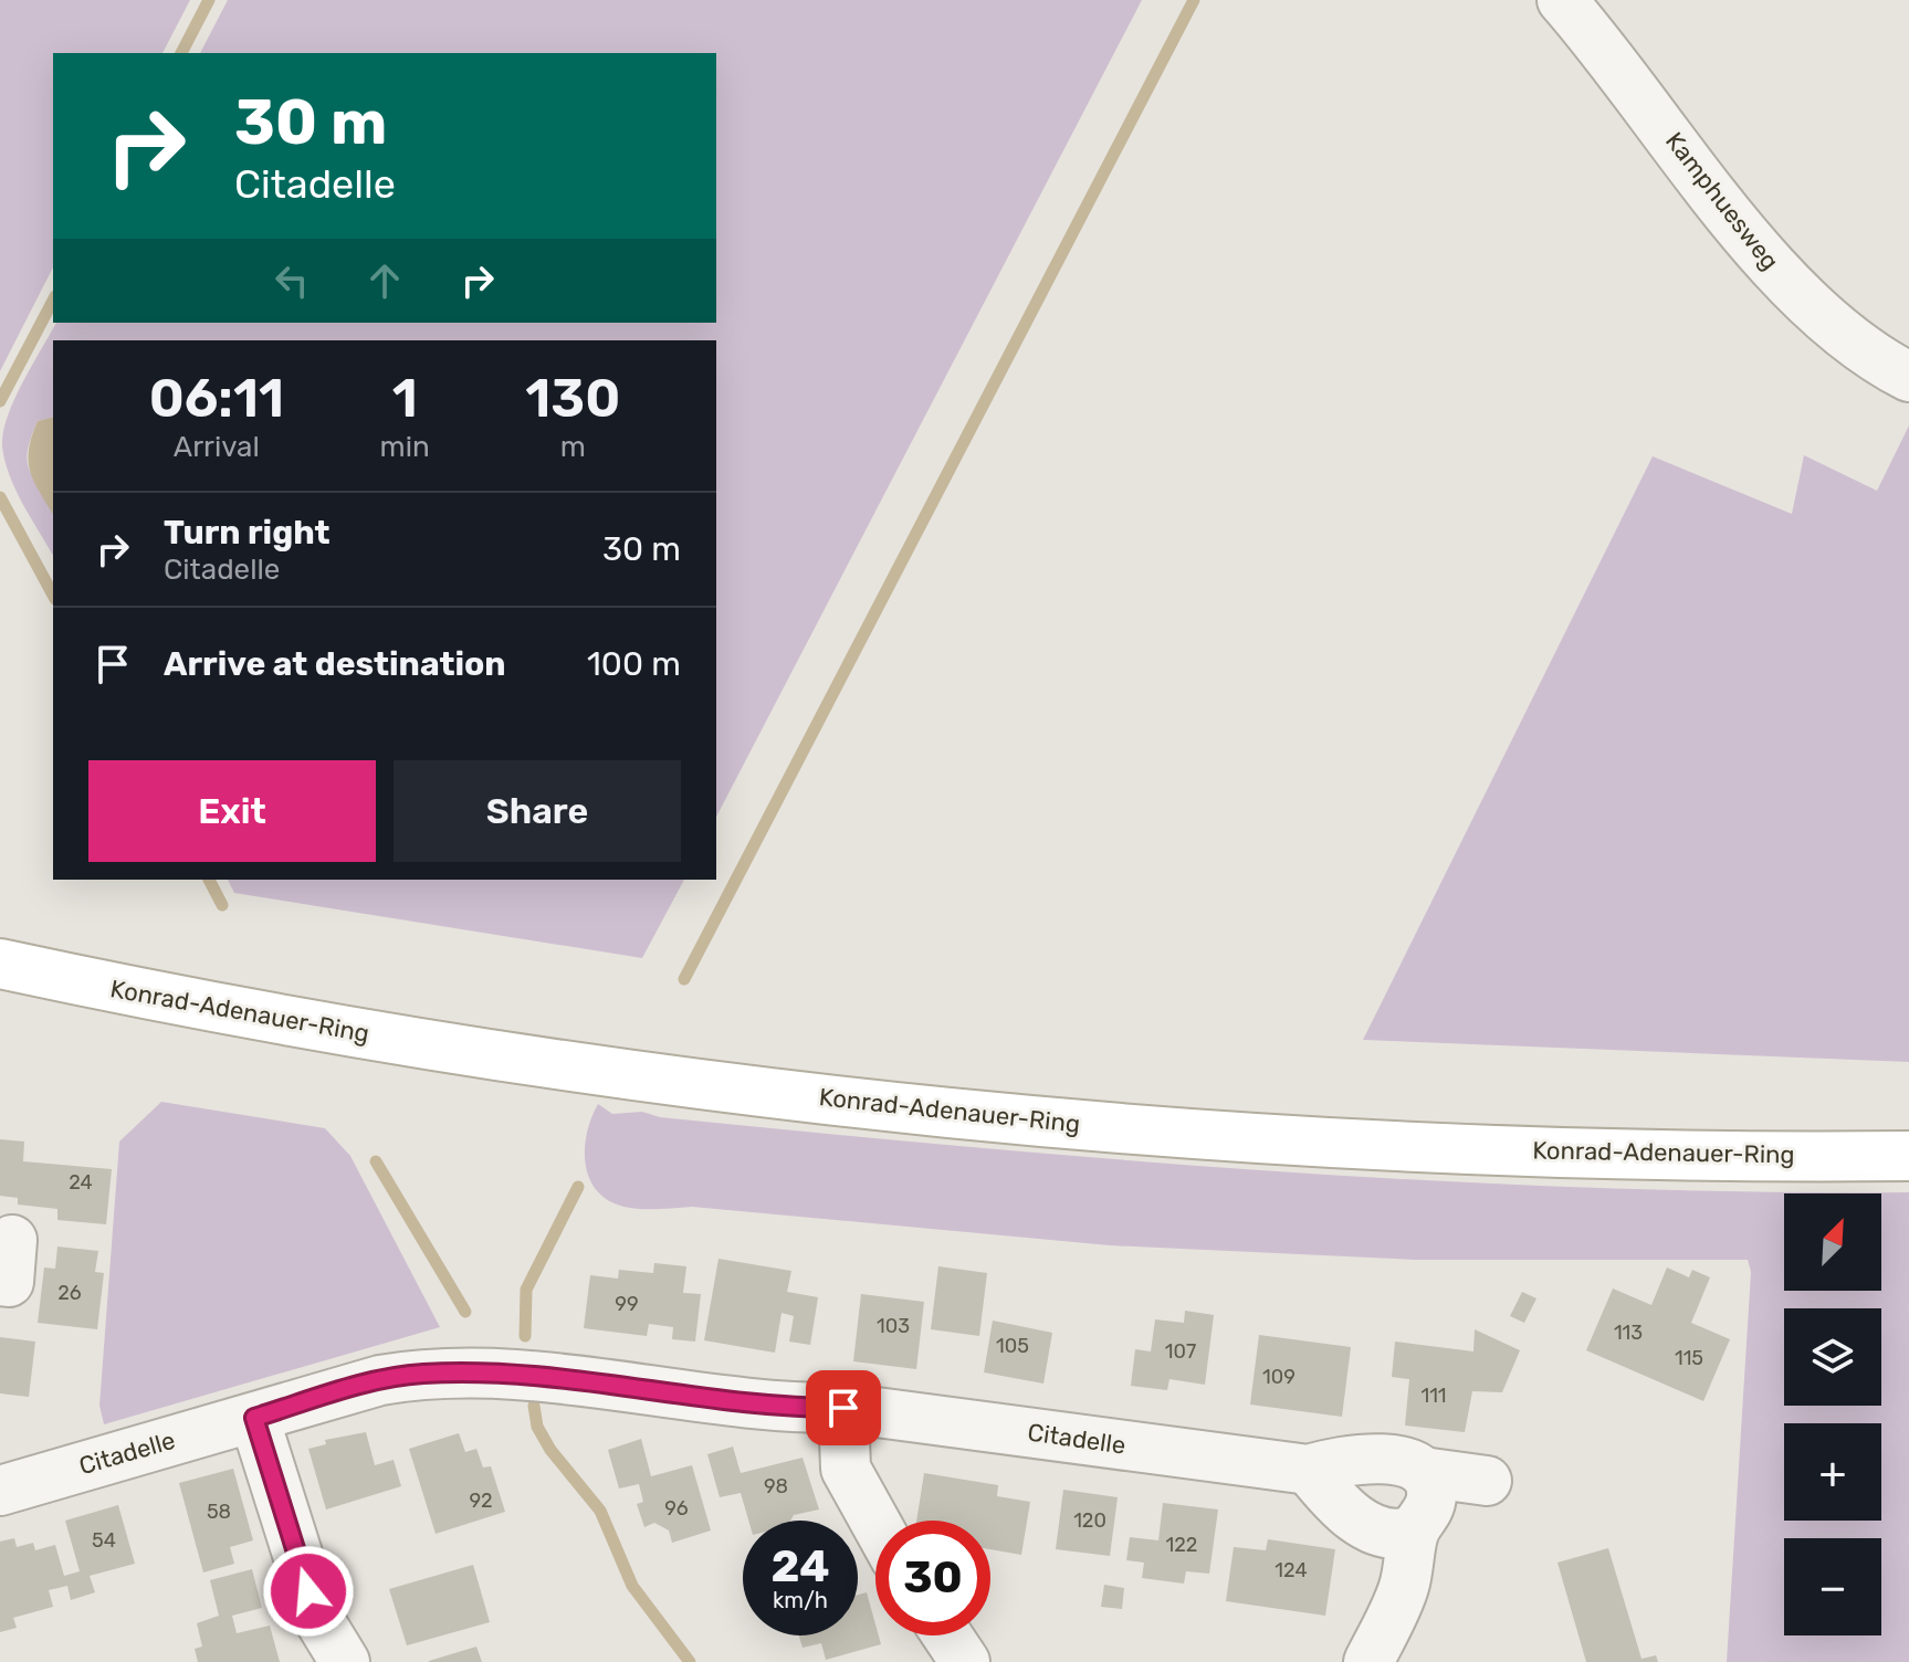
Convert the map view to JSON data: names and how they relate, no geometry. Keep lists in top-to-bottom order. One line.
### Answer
{"streets":{"main road":["Konrad-Adenauer-Ring"],"street":["Kamphuesweg","Citadelle"]},"house_numbers":["24","26","99","103","113","105","107","115","109","111","98","92","96","58","120","54","122","124"],"north":"top right","page":{"turn":["30 m","Citadelle"],"eta":["06:11","Arrival","1","min","130","m"],"list":[{"name":"Turn right","note":"Citadelle","value":"30 m"},{"name":"Arrive at destination","value":"100 m"}],"buttons":["Exit","Share"],"map_buttons":["+","−"],"speed":"24 km/h","limit":"30"}}
